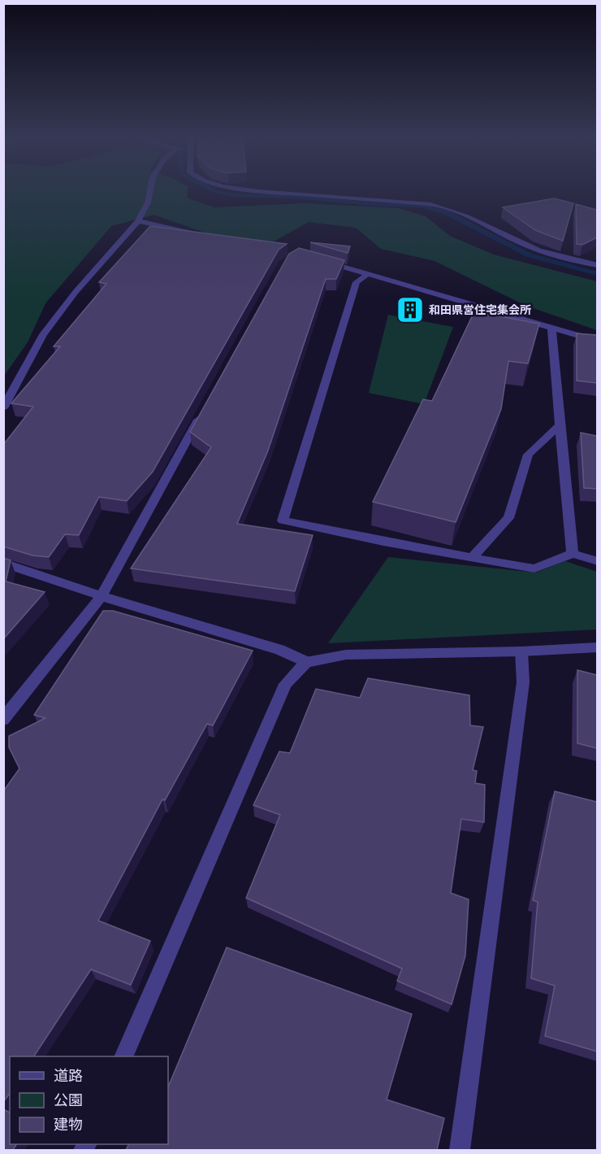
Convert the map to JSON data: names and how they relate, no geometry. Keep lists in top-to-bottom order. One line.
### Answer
{"places":{"building":["和田県営住宅集会所"]},"legend":["道路","公園","建物"]}
